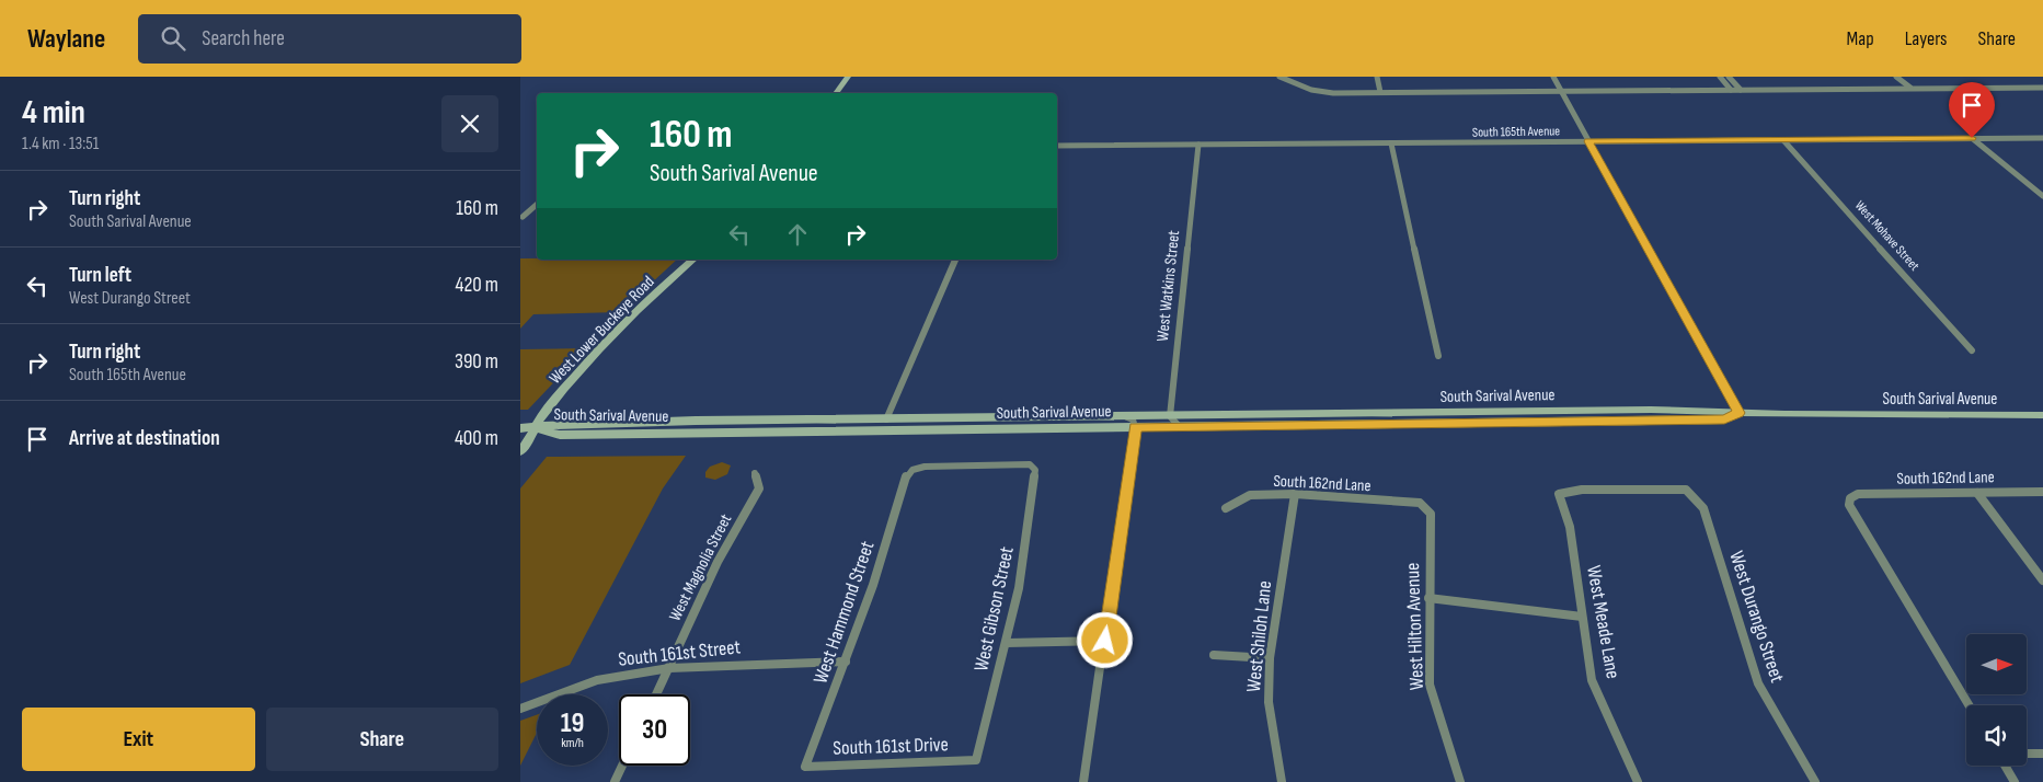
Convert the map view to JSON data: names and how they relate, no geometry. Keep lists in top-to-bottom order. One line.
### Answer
{"streets":{"main road":["West Lower Buckeye Road","South Sarival Avenue"],"street":["South 165th Avenue","West Mohave Street","West Watkins Street","South 162nd Lane","West Magnolia Street","West Gibson Street","West Hammond Street","West Durango Street","West Meade Lane","West Hilton Avenue","West Shiloh Lane","South 161st Street","South 161st Drive"]},"crossings":[["South 165th Avenue","West Mohave Street"],["South 165th Avenue","West Watkins Street"],["West Watkins Street","South Sarival Avenue"],["West Lower Buckeye Road","South Sarival Avenue"],["South 162nd Lane","West Hilton Avenue"],["South 162nd Lane","West Shiloh Lane"],["West Magnolia Street","South 161st Street"],["West Gibson Street","West Hammond Street"],["West Gibson Street","South 161st Drive"],["West Hammond Street","South 161st Street"],["West Hammond Street","South 161st Drive"],["West Durango Street","West Meade Lane"]],"north":"right","page":{"header":"Waylane","search":"Search here","nav":["Map","Layers","Share"],"heading":["4 min","1.4 km · 13:51"],"turn":["160 m","South Sarival Avenue"],"list":[{"name":"Turn right","note":"South Sarival Avenue","value":"160 m"},{"name":"Turn left","note":"West Durango Street","value":"420 m"},{"name":"Turn right","note":"South 165th Avenue","value":"390 m"},{"name":"Arrive at destination","value":"400 m"}],"speed":"19 km/h","limit":"30","buttons":["Exit","Share"]}}
